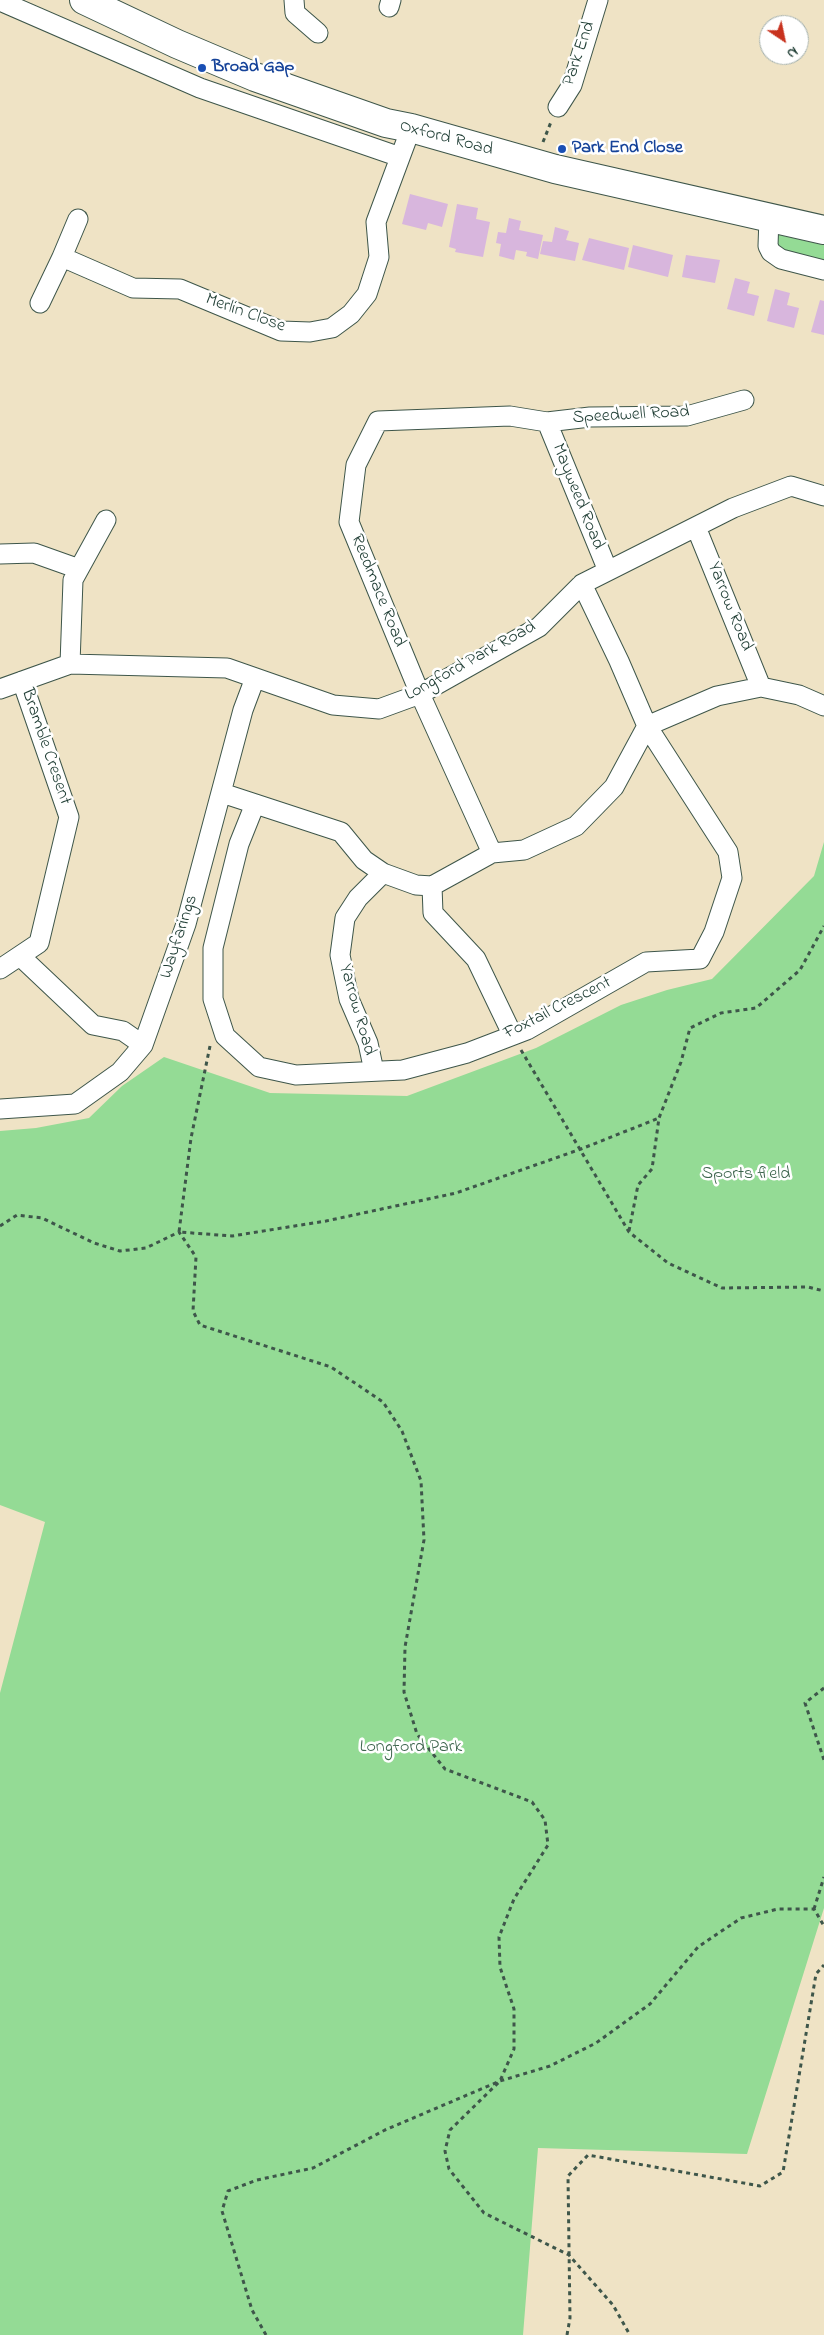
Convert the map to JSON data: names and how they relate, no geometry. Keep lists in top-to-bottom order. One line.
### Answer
{"streets":{"main road":["Oxford Road"],"street":["Park End","Merlin Close","Speedwell Road","Mayweed Road","Reedmace Road","Yarrow Road","Longford Park Road","Bramble Cresent","Wayfarings","Foxtail Crescent"]},"crossings":[["Oxford Road","Merlin Close"],["Speedwell Road","Mayweed Road"],["Speedwell Road","Reedmace Road"],["Mayweed Road","Reedmace Road"],["Mayweed Road","Longford Park Road"],["Reedmace Road","Longford Park Road"],["Yarrow Road","Longford Park Road"],["Yarrow Road","Foxtail Crescent"],["Longford Park Road","Bramble Cresent"],["Longford Park Road","Wayfarings"]],"parks":["Sports field","Longford Park"],"places":["Broad Gap","Park End Close"],"north":"bottom right"}
